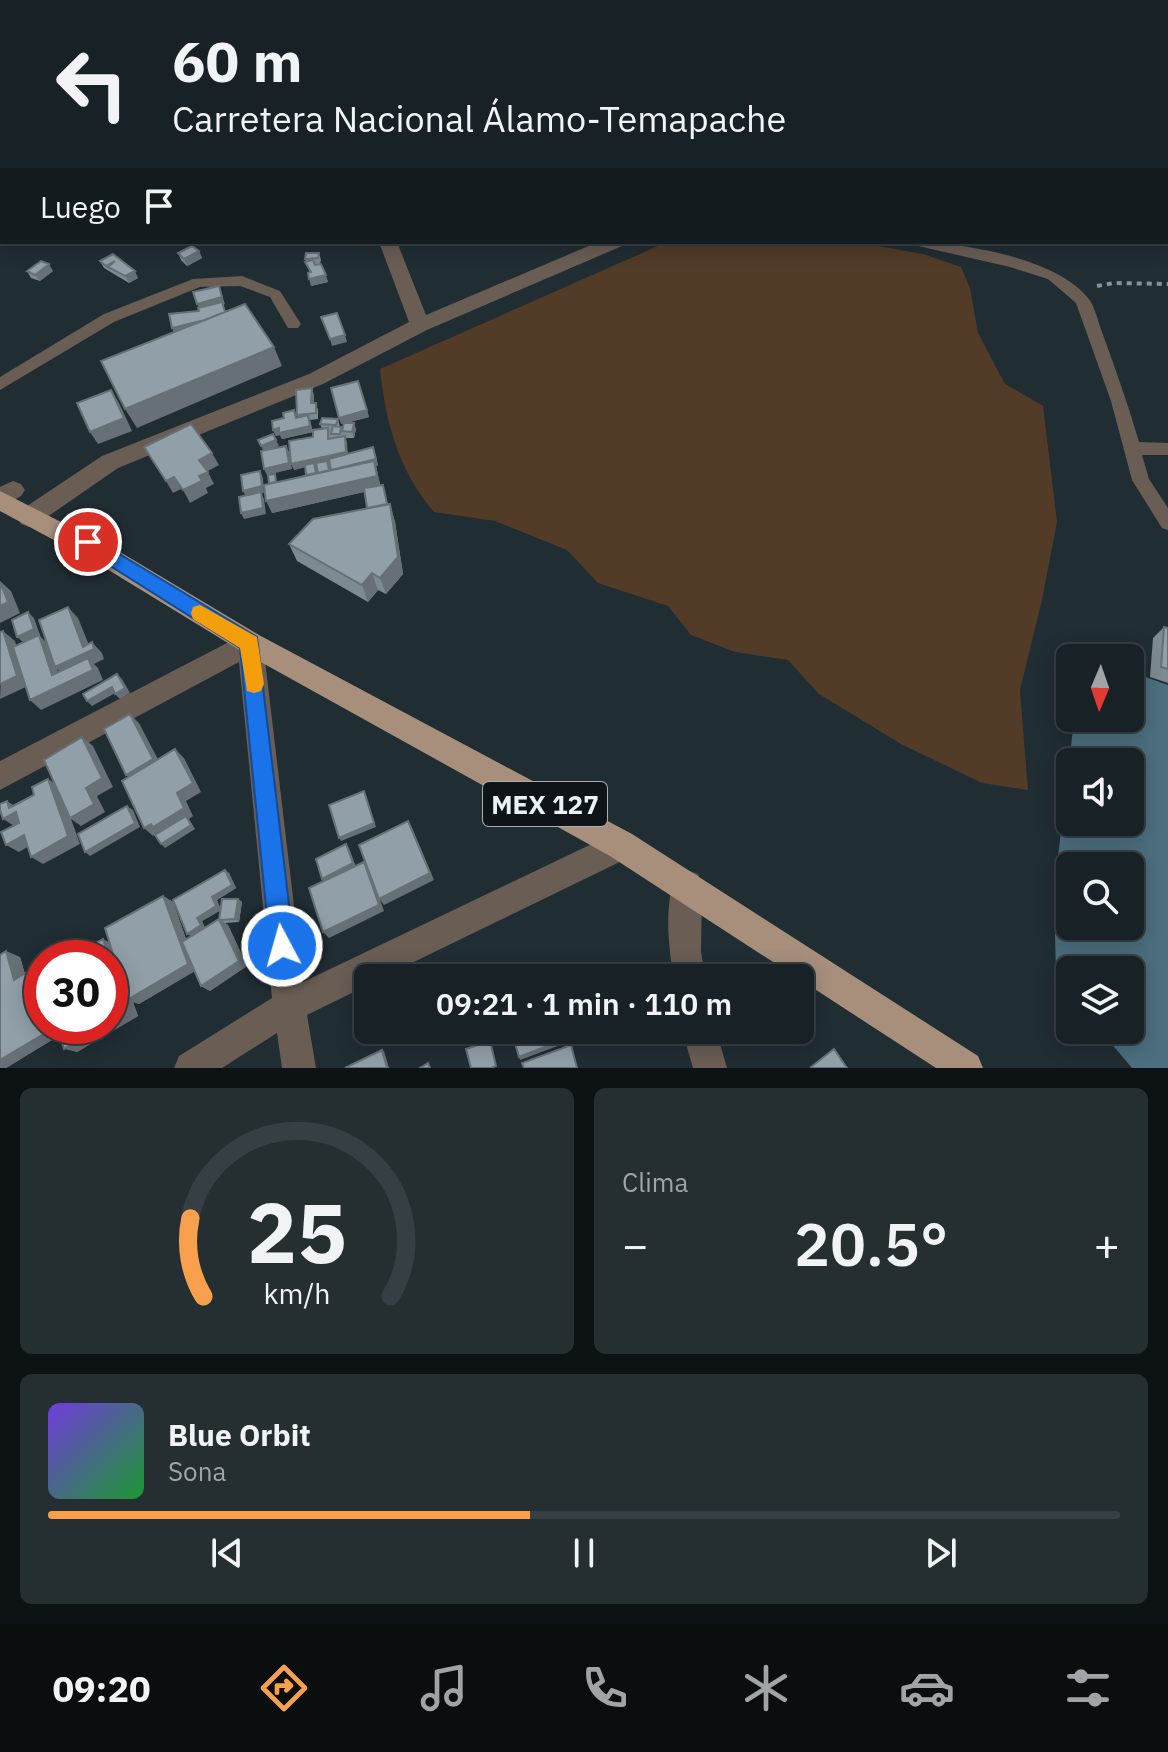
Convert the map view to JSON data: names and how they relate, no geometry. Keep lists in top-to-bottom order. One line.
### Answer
{"streets":{"main road":["MEX 127"]},"north":"bottom","page":{"turn":["60 m","Carretera Nacional Álamo-Temapache"],"then":"Luego","limit":"30","trip":"09:21 · 1 min · 110 m","tile":"Clima","heat":["−","20.5°","+"],"song":["Blue Orbit","Sona"],"tabs":"09:20","gauge":["25","km/h"]}}
